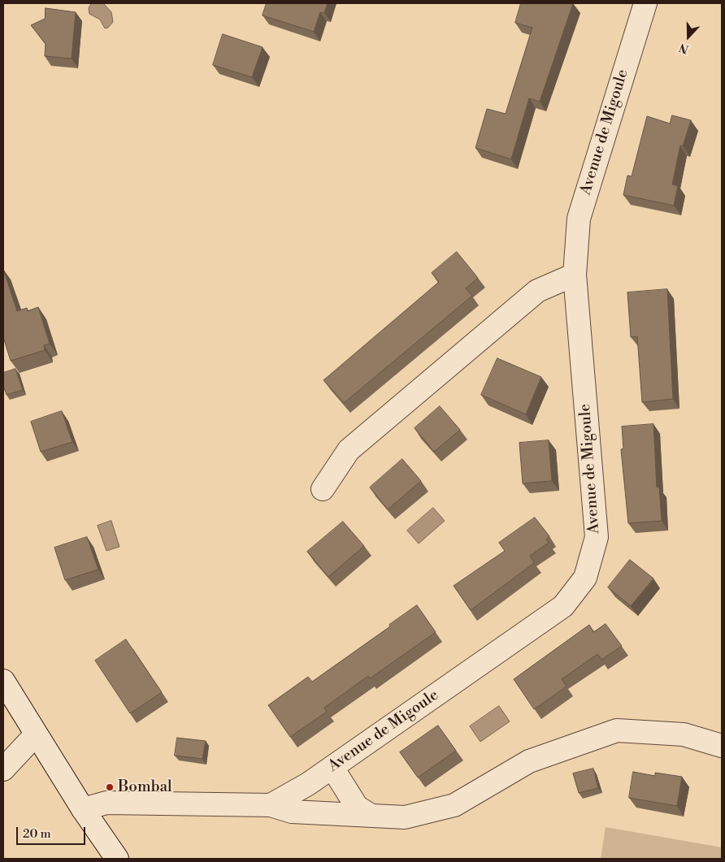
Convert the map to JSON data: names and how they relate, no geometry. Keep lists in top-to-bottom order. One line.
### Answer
{"streets":{"street":["Avenue de Migoule"]},"places":["Bombal"],"scale_bar":"20 m","north":"bottom"}
